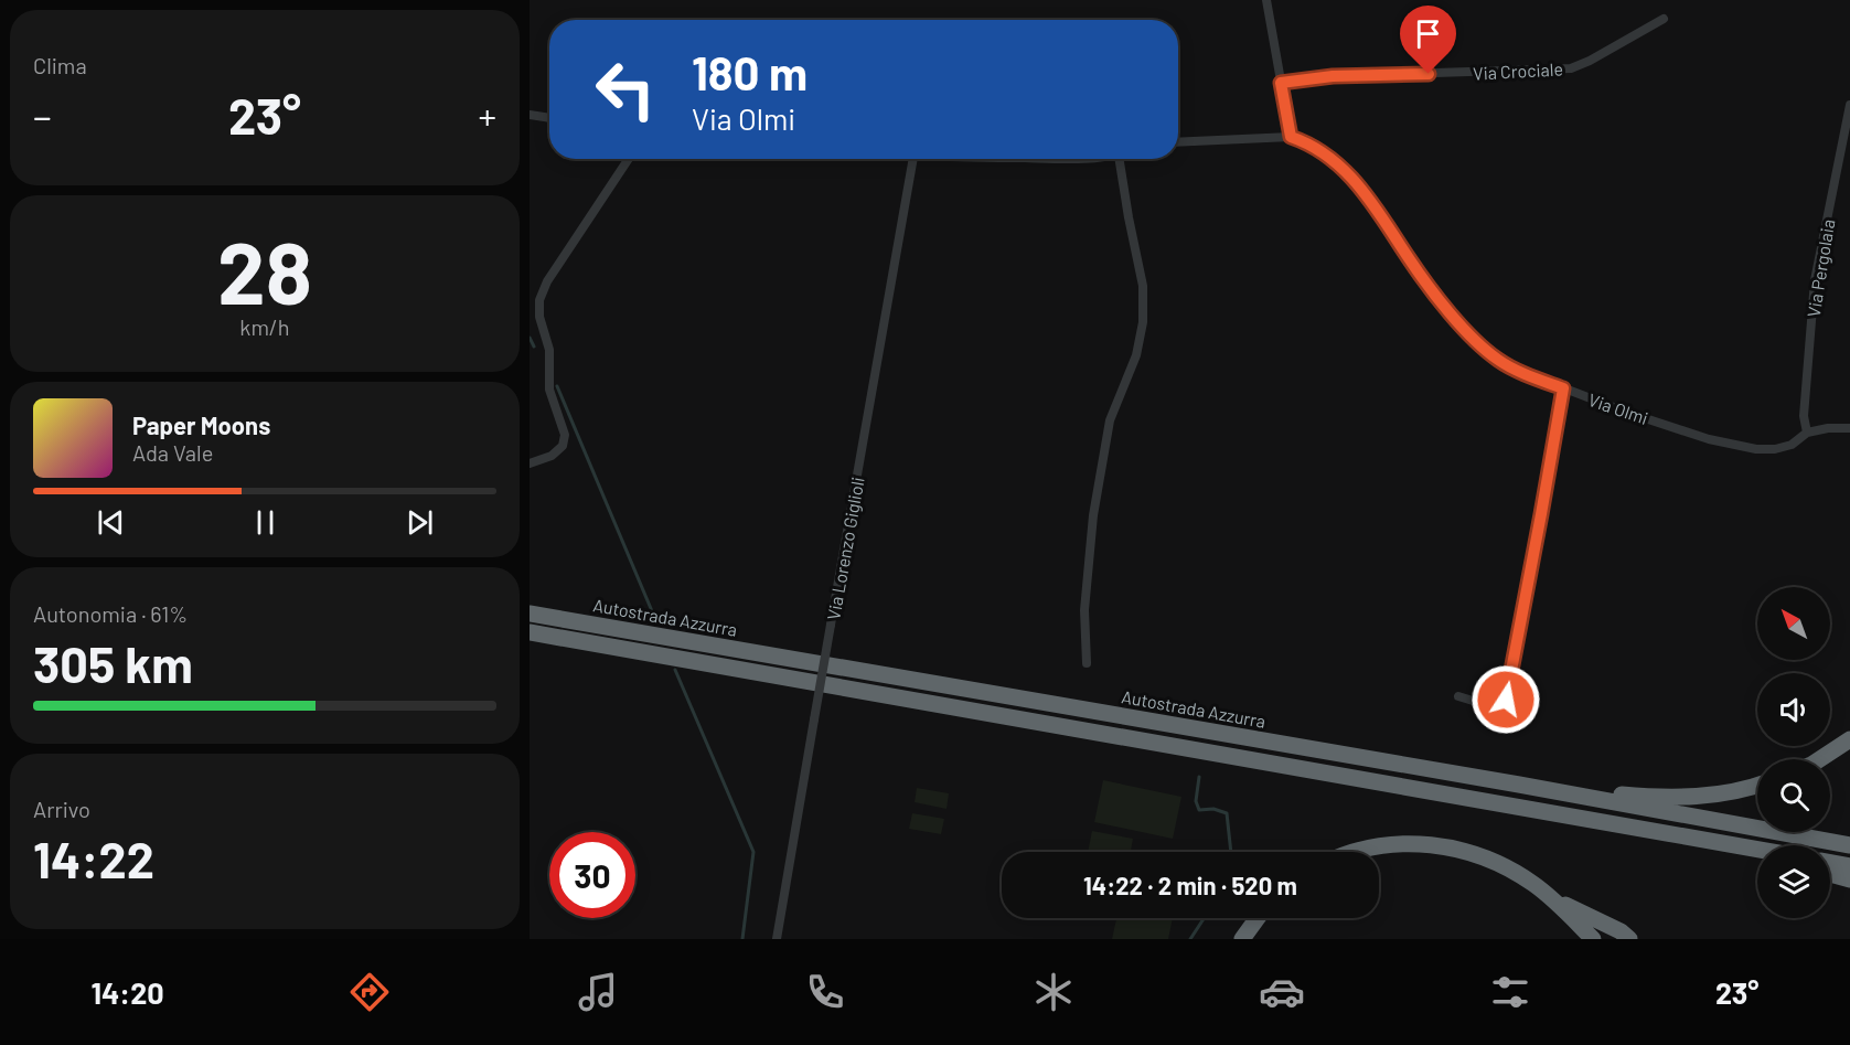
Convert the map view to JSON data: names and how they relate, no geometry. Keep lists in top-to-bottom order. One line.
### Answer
{"streets":{"highway":["Autostrada Azzurra"],"street":["Via Crociale","Via Pergolaia","Via Olmi","Via Lorenzo Giglioli"]},"crossings":[["Via Pergolaia","Via Olmi"]],"north":"top left","page":{"tile":["Clima",["28","km/h"],["Autonomia · 61%","305 km"],["Arrivo","14:22"]],"turn":["180 m","Via Olmi"],"heat":["−","23°","+"],"song":["Paper Moons","Ada Vale"],"limit":"30","trip":"14:22 · 2 min · 520 m","tabs":["14:20","23°"]}}
